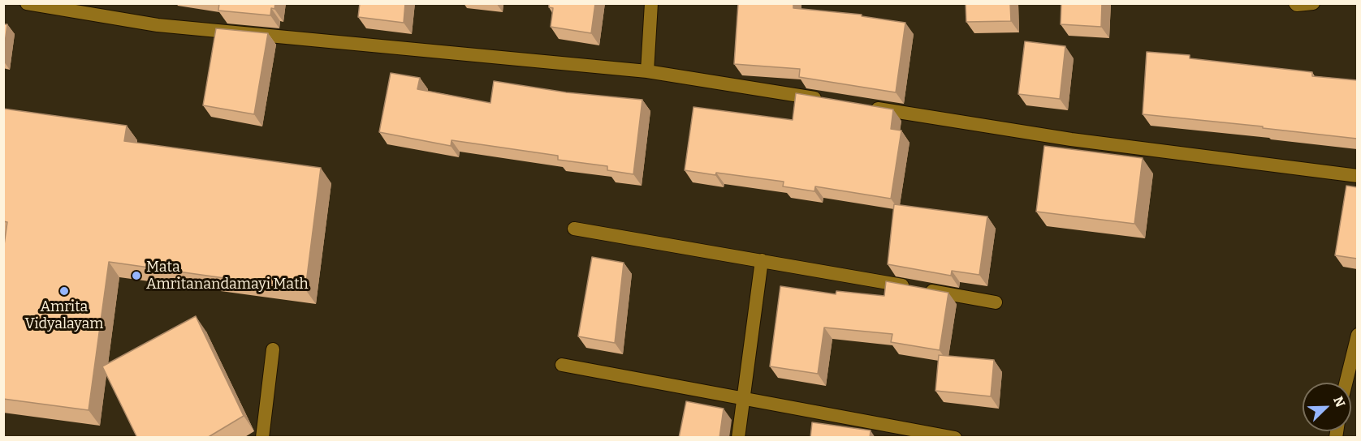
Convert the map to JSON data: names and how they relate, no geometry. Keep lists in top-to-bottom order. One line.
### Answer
{"places":["Mata Amritanandamayi Math","Amrita Vidyalayam"],"north":"top right"}
